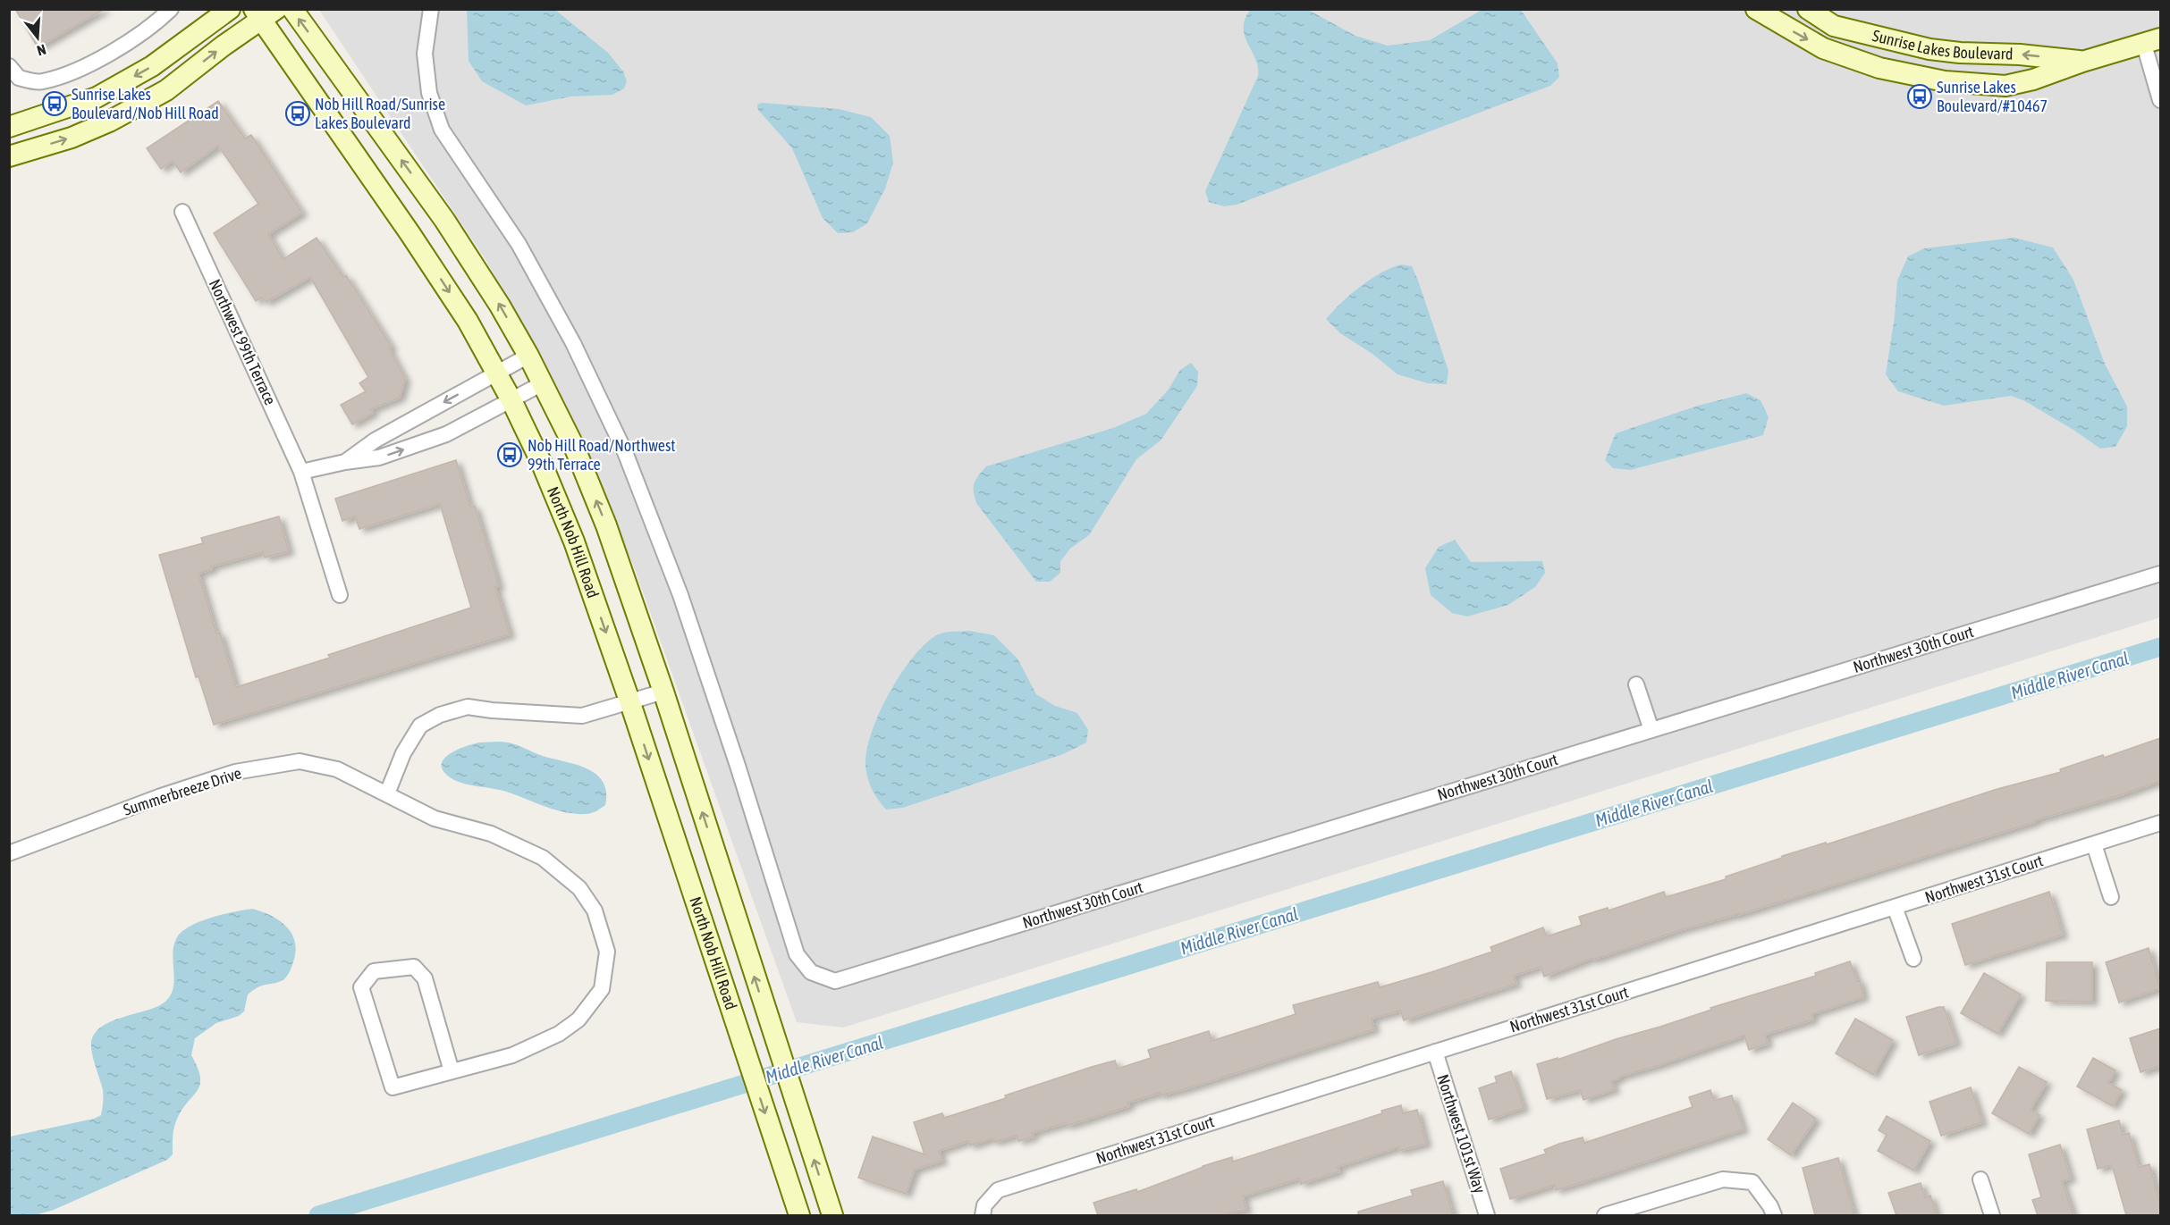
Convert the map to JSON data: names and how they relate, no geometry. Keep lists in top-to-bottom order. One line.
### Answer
{"streets":{"main road":["Sunrise Lakes Boulevard","North Nob Hill Road"],"street":["Northwest 99th Terrace","Northwest 30th Court","Summerbreeze Drive","Northwest 31st Court","Northwest 101st Way"]},"crossings":[["Northwest 31st Court","Northwest 101st Way"]],"water":["Middle River Canal"],"places":{"bus stop":["Sunrise Lakes Boulevard/#10467","Sunrise Lakes Boulevard/Nob Hill Road","Nob Hill Road/Sunrise Lakes Boulevard","Nob Hill Road/Northwest 99th Terrace"]},"north":"bottom"}
